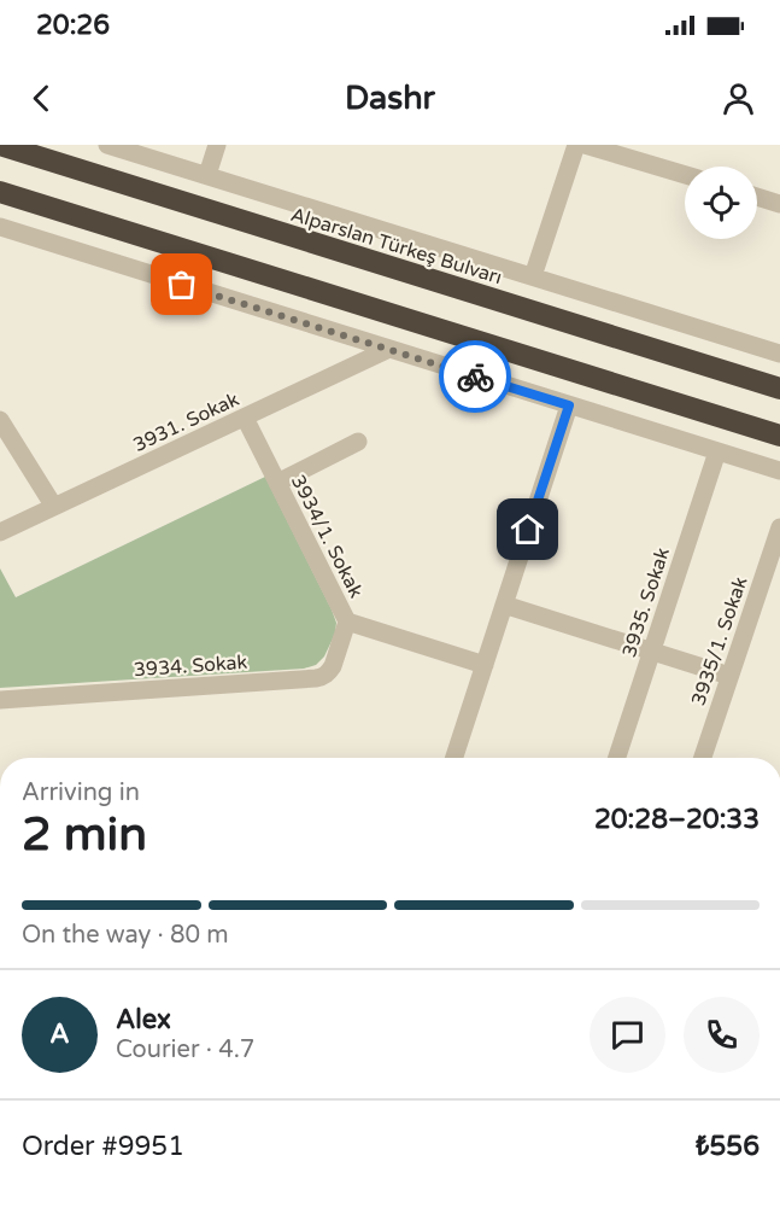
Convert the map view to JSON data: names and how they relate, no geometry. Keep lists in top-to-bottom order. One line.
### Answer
{"streets":{"highway":["Alparslan Türkeş Bulvarı"],"street":["3931. Sokak","3934/1. Sokak","3935. Sokak","3935/1. Sokak","3934. Sokak"]},"crossings":[["3931. Sokak","3934/1. Sokak"],["3934/1. Sokak","3934. Sokak"]],"page":{"status":"20:26","header":"Dashr","heading":["2 min","Arriving in","20:28–20:33"],"panel":["Alex","Courier · 4.7","Order #9951","₺556"],"bar":"On the way · 80 m","round":"A"}}
